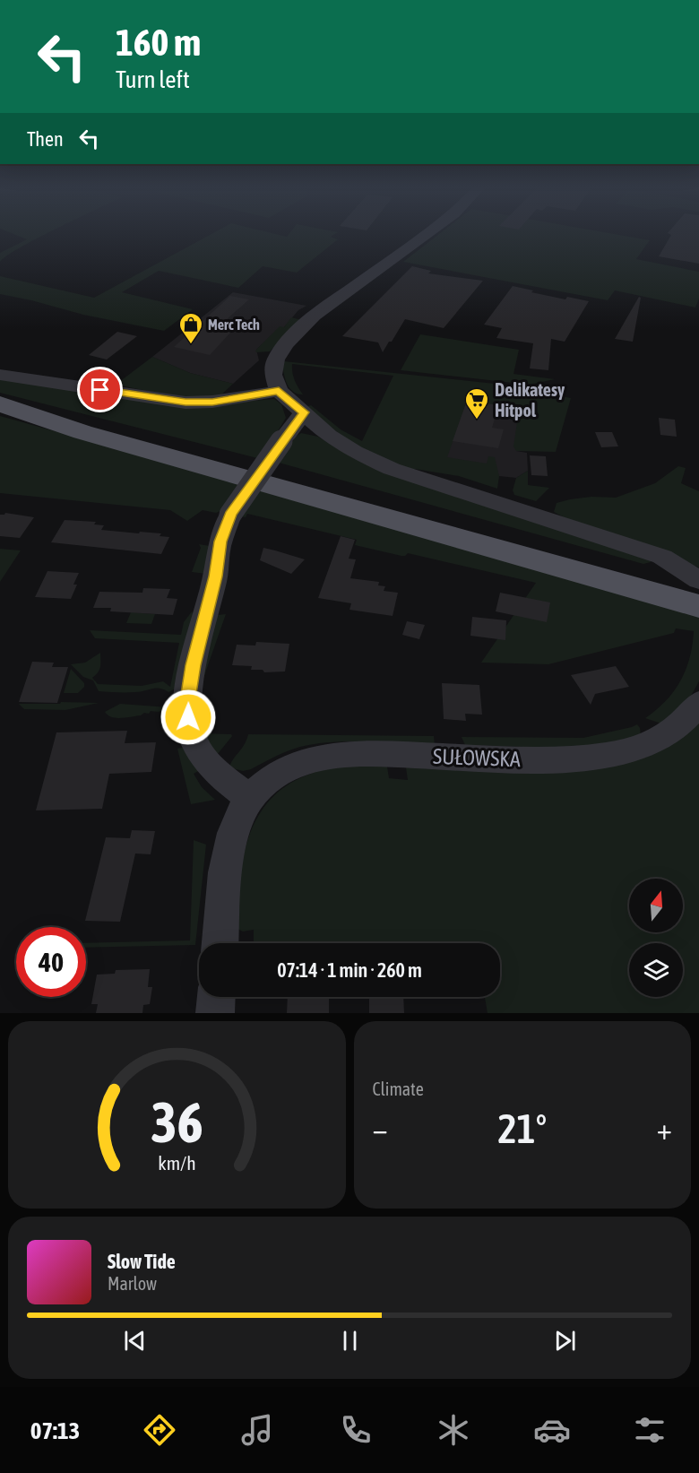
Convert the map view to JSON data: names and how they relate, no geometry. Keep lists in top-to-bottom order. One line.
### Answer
{"streets":{"street":["SUŁOWSKA"]},"places":{"shop":["Merc Tech"],"supermarket":["Delikatesy Hitpol"]},"north":"top","page":{"turn":["160 m","Turn left"],"then":"Then","limit":"40","trip":"07:14 · 1 min · 260 m","tile":"Climate","heat":["−","21°","+"],"song":["Slow Tide","Marlow"],"tabs":"07:13","gauge":["36","km/h"]}}
